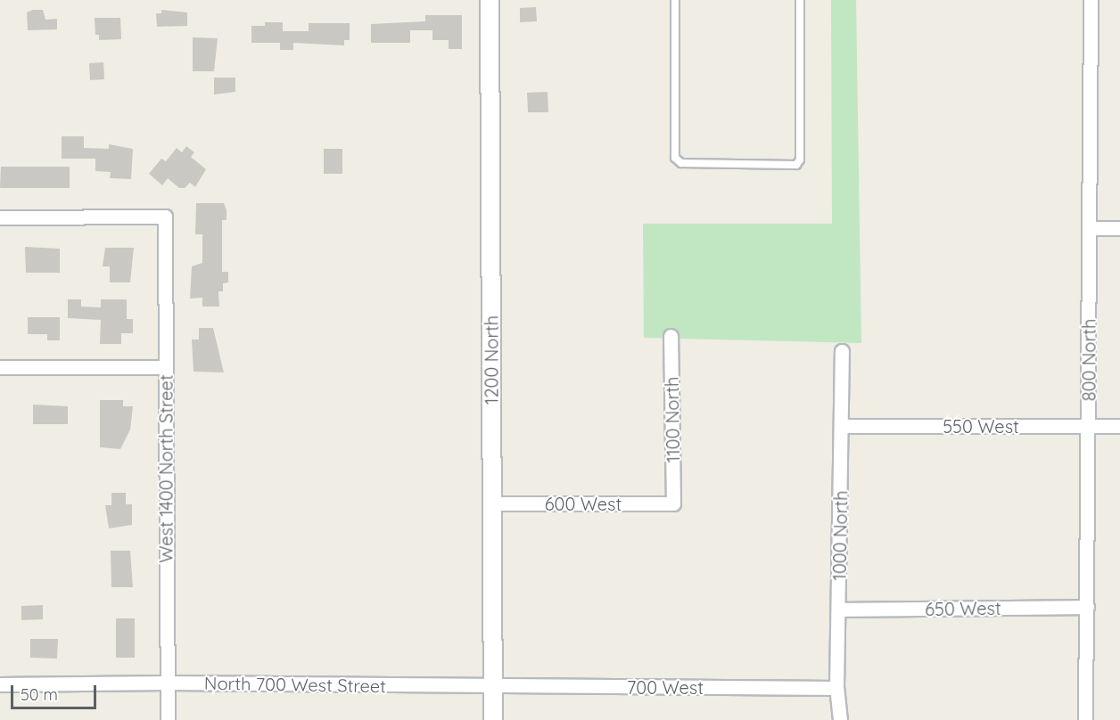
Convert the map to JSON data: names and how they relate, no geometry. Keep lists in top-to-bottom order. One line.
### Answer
{"streets":{"street":["1200 North","800 North","1100 North","550 West","West 1400 North Street","600 West","1000 North","650 West","North 700 West Street","700 West"]},"crossings":[["1200 North","600 West"],["1200 North","North 700 West Street"],["1200 North","700 West"],["800 North","550 West"],["800 North","650 West"],["1100 North","600 West"],["550 West","1000 North"],["West 1400 North Street","North 700 West Street"],["1000 North","650 West"],["1000 North","700 West"],["North 700 West Street","700 West"]],"scale_bar":"50 m"}
